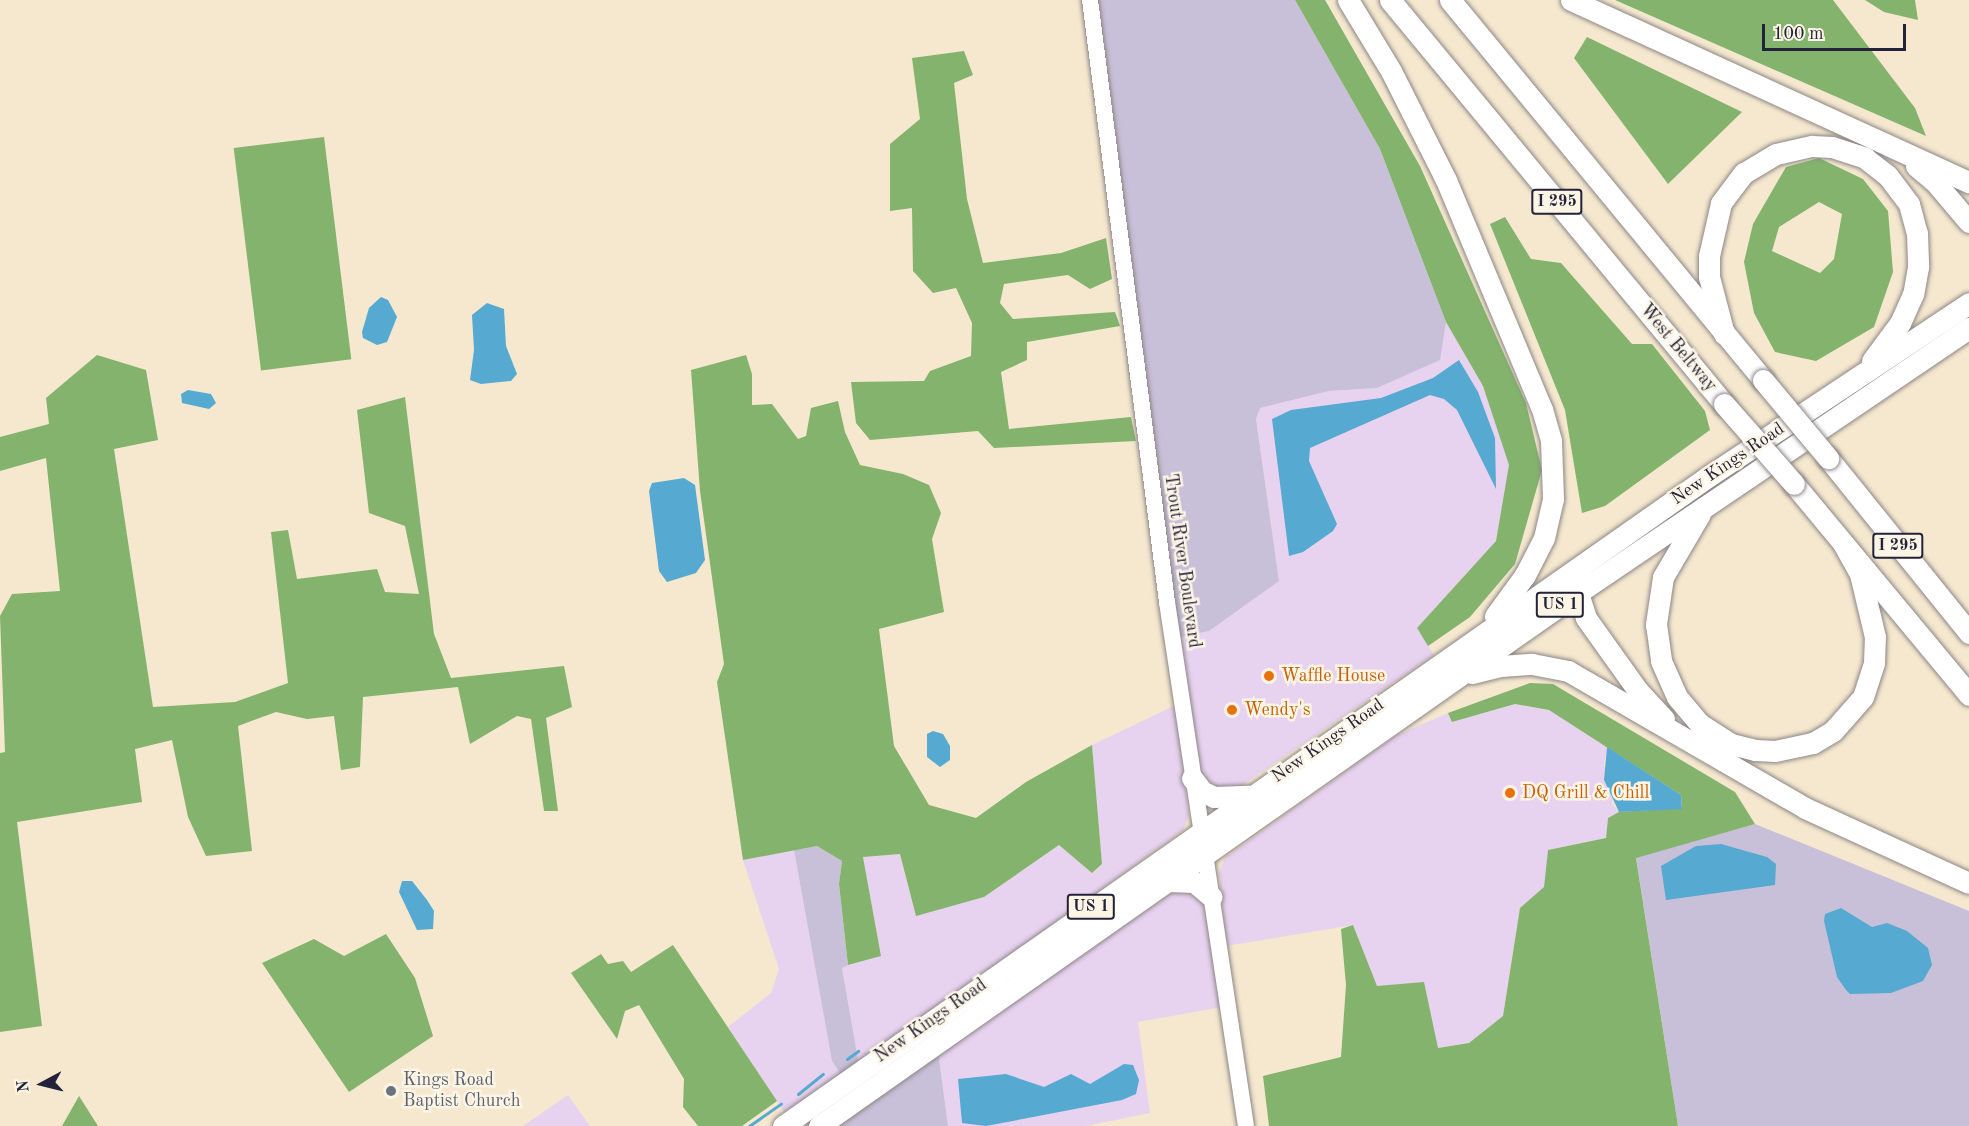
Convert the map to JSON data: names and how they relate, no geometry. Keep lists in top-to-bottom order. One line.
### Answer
{"streets":{"highway":["I 295","West Beltway","New Kings Road","US 1"],"street":["Trout River Boulevard"]},"crossings":[["New Kings Road","Trout River Boulevard"]],"places":["Waffle House","Wendy's","DQ Grill & Chill","Kings Road Baptist Church"],"scale_bar":"100 m","north":"left"}
